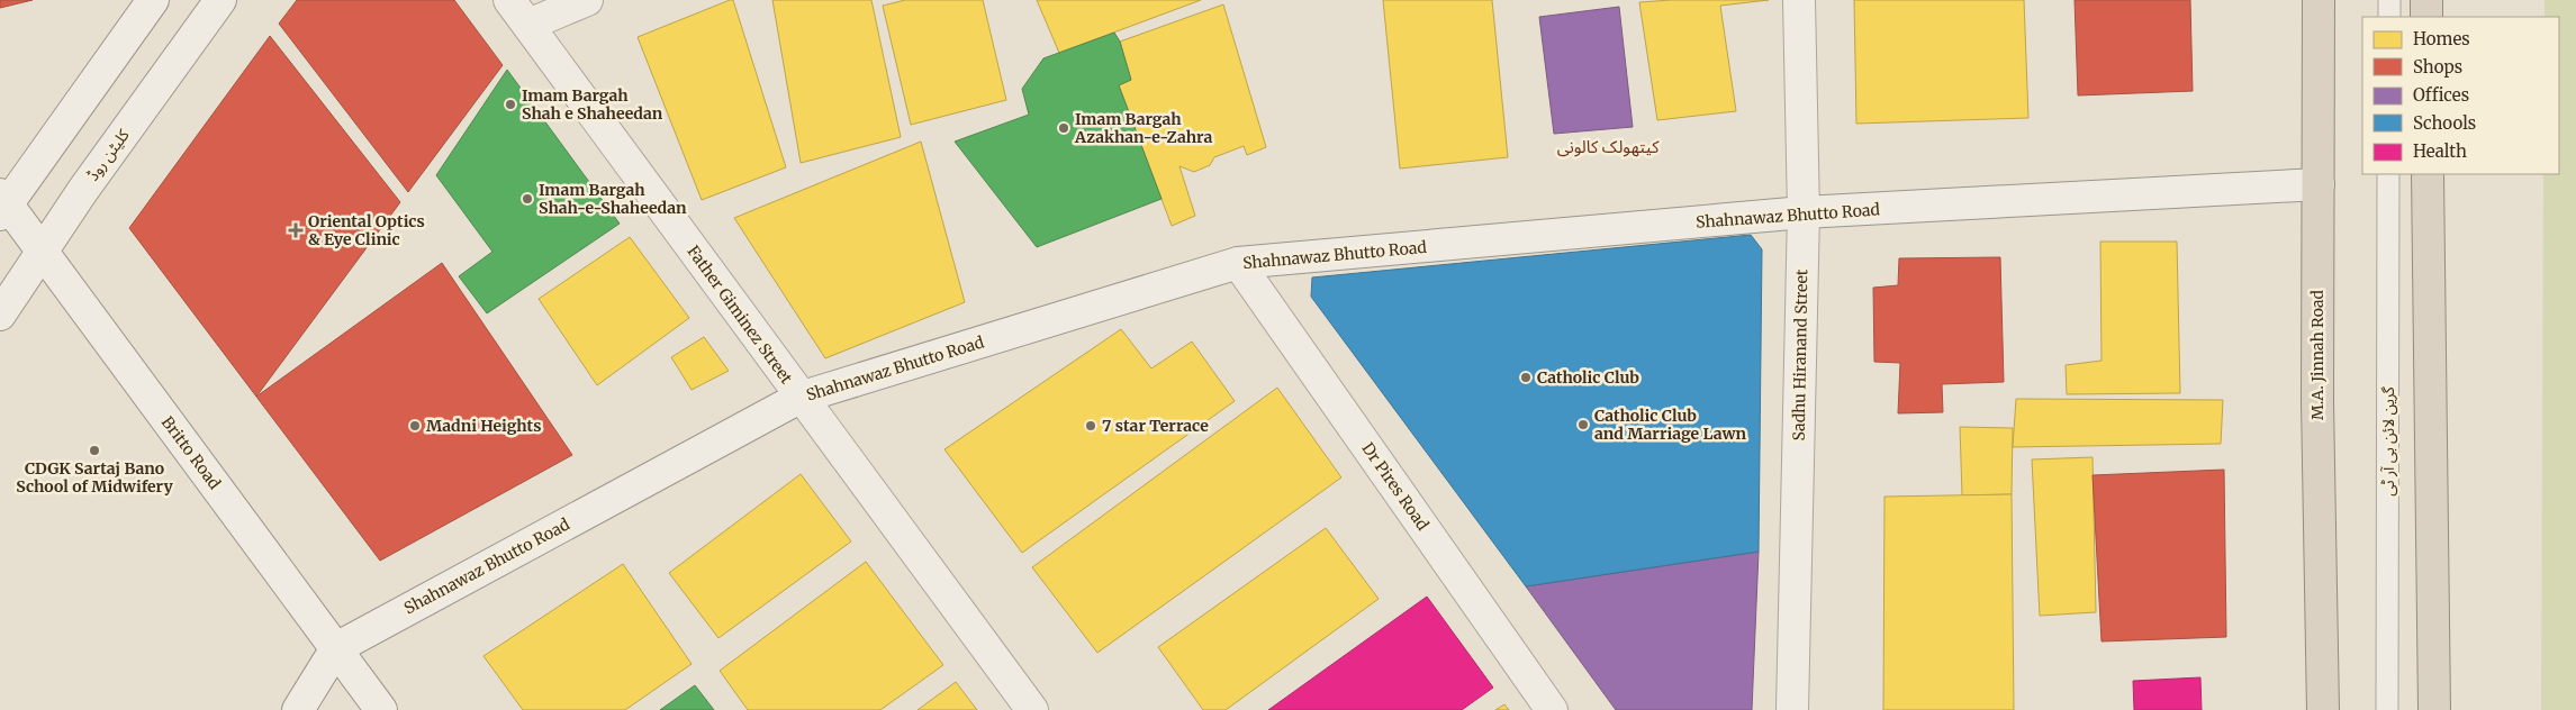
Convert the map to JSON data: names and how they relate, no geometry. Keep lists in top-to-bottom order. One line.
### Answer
{"streets":{"highway":["M.A. Jinnah Road"],"street":["کلیٹن روڈ","Shahnawaz Bhutto Road","Father Giminez Street","Sadhu Hiranand Street","Britto Road","Dr Pires Road"],"lane":["گرین لائن بی آر ٹی"]},"crossings":[["کلیٹن روڈ","Britto Road"],["Shahnawaz Bhutto Road","Father Giminez Street"],["Shahnawaz Bhutto Road","Sadhu Hiranand Street"],["Shahnawaz Bhutto Road","M.A. Jinnah Road"],["Shahnawaz Bhutto Road","Britto Road"],["Shahnawaz Bhutto Road","Dr Pires Road"]],"districts":["کیتھولک کالونی"],"places":{"other":["Imam Bargah Shah e Shaheedan","Imam Bargah Azakhan-e-Zahra","Imam Bargah Shah-e-Shaheedan","Catholic Club","Catholic Club and Marriage Lawn","Madni Heights","7 star Terrace","CDGK Sartaj Bano School of Midwifery"],"health":["Oriental Optics & Eye Clinic"]},"legend":["Homes","Shops","Offices","Schools","Health"]}
